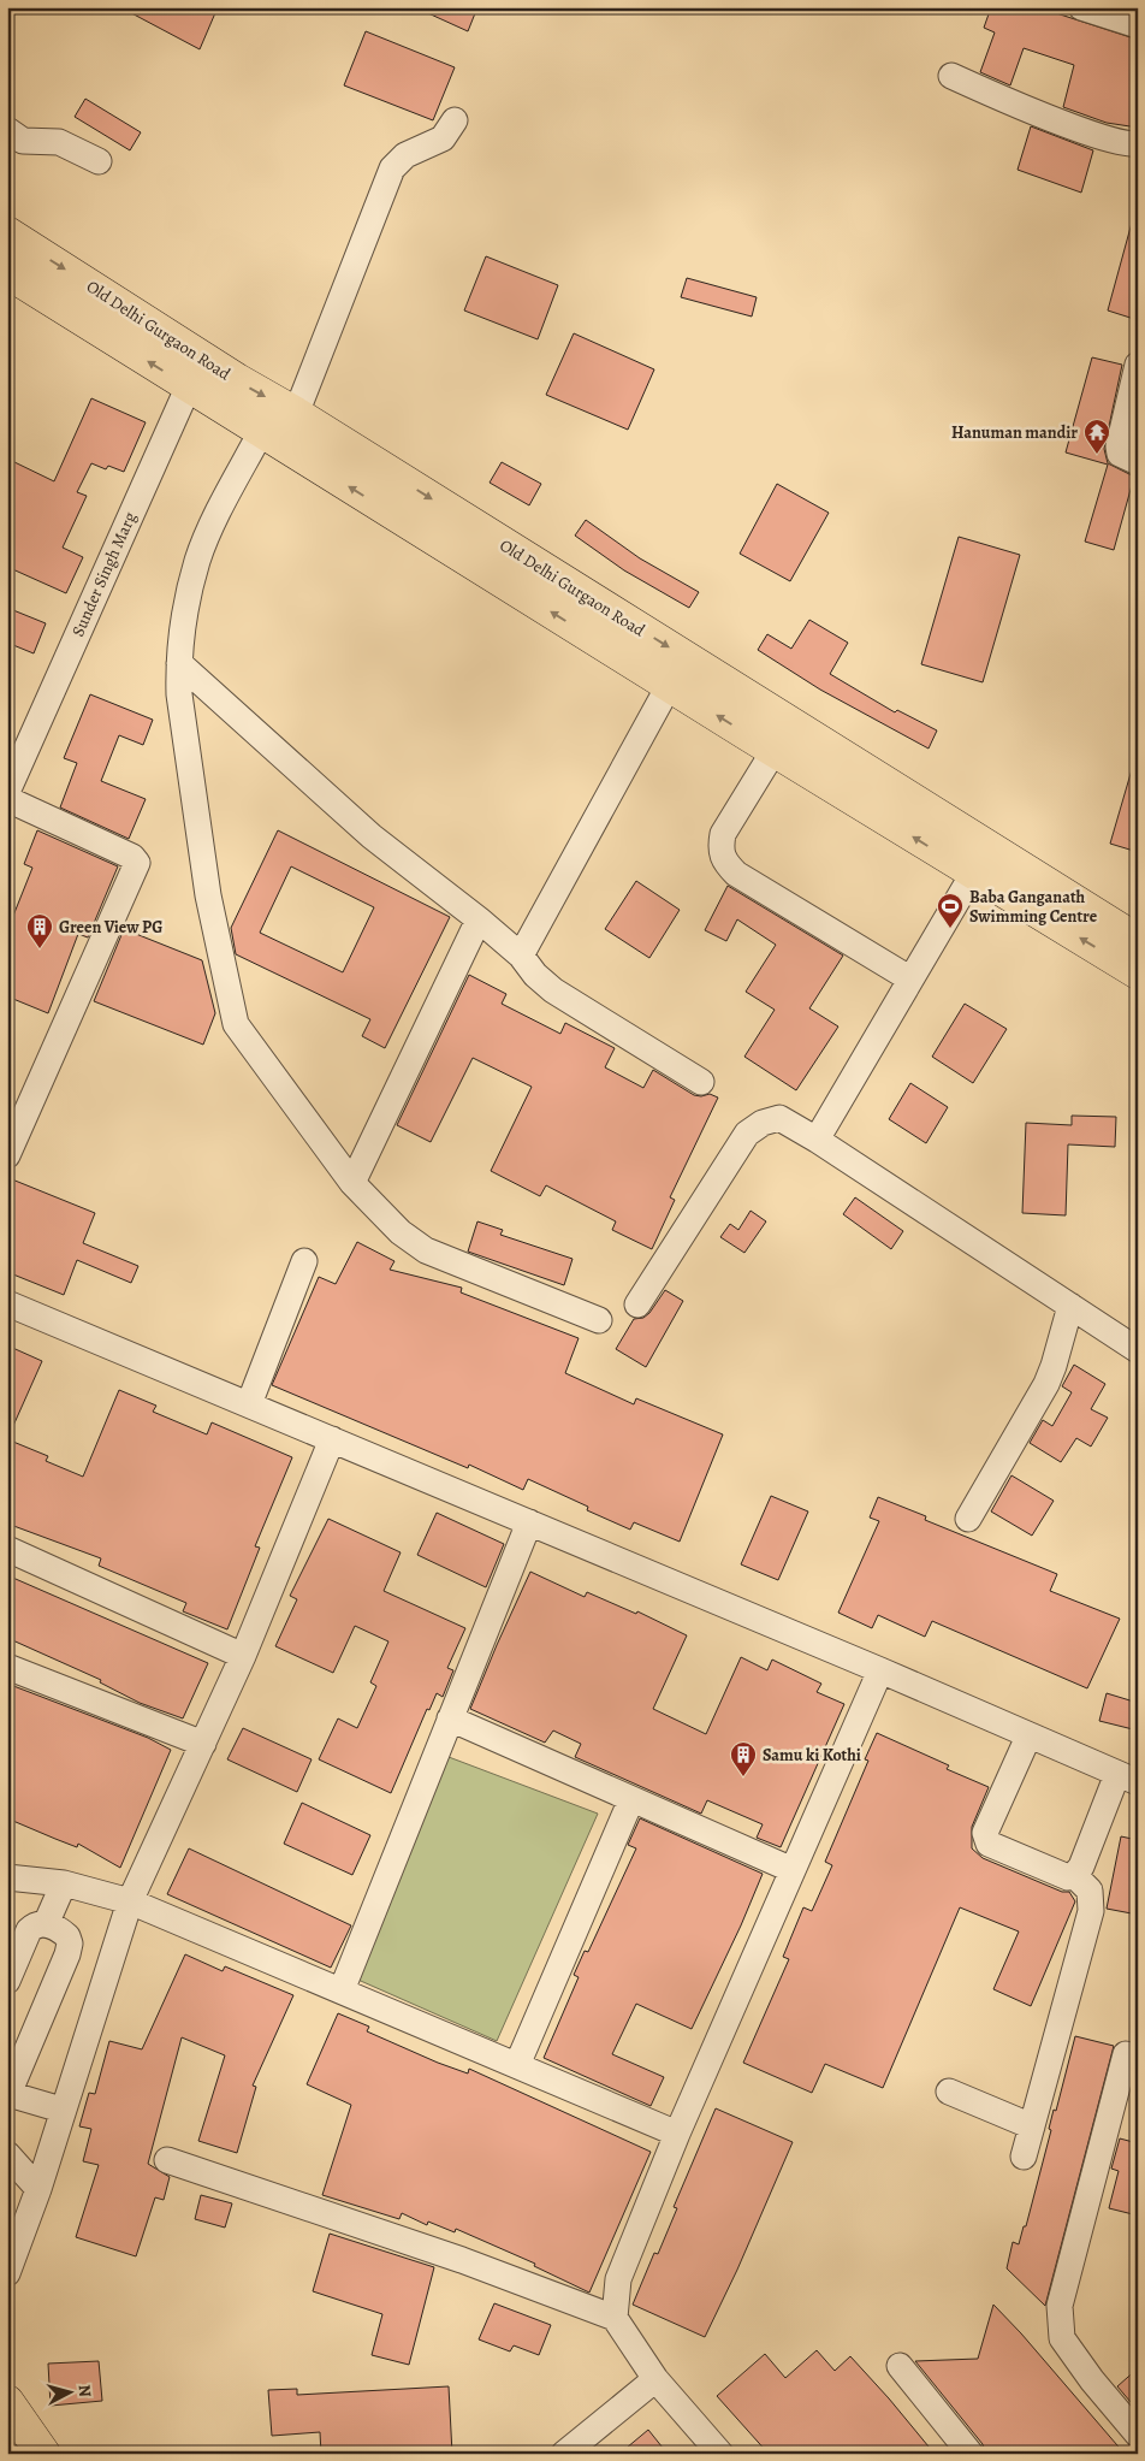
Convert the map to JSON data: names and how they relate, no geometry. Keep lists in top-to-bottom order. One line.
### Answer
{"streets":{"main road":["Old Delhi Gurgaon Road"],"street":["Sunder Singh Marg"]},"crossings":[["Old Delhi Gurgaon Road","Sunder Singh Marg"]],"places":{"temple":["Hanuman mandir"],"sports":["Baba Ganganath Swimming Centre"],"building":["Green View PG","Samu ki Kothi"]},"north":"right"}
